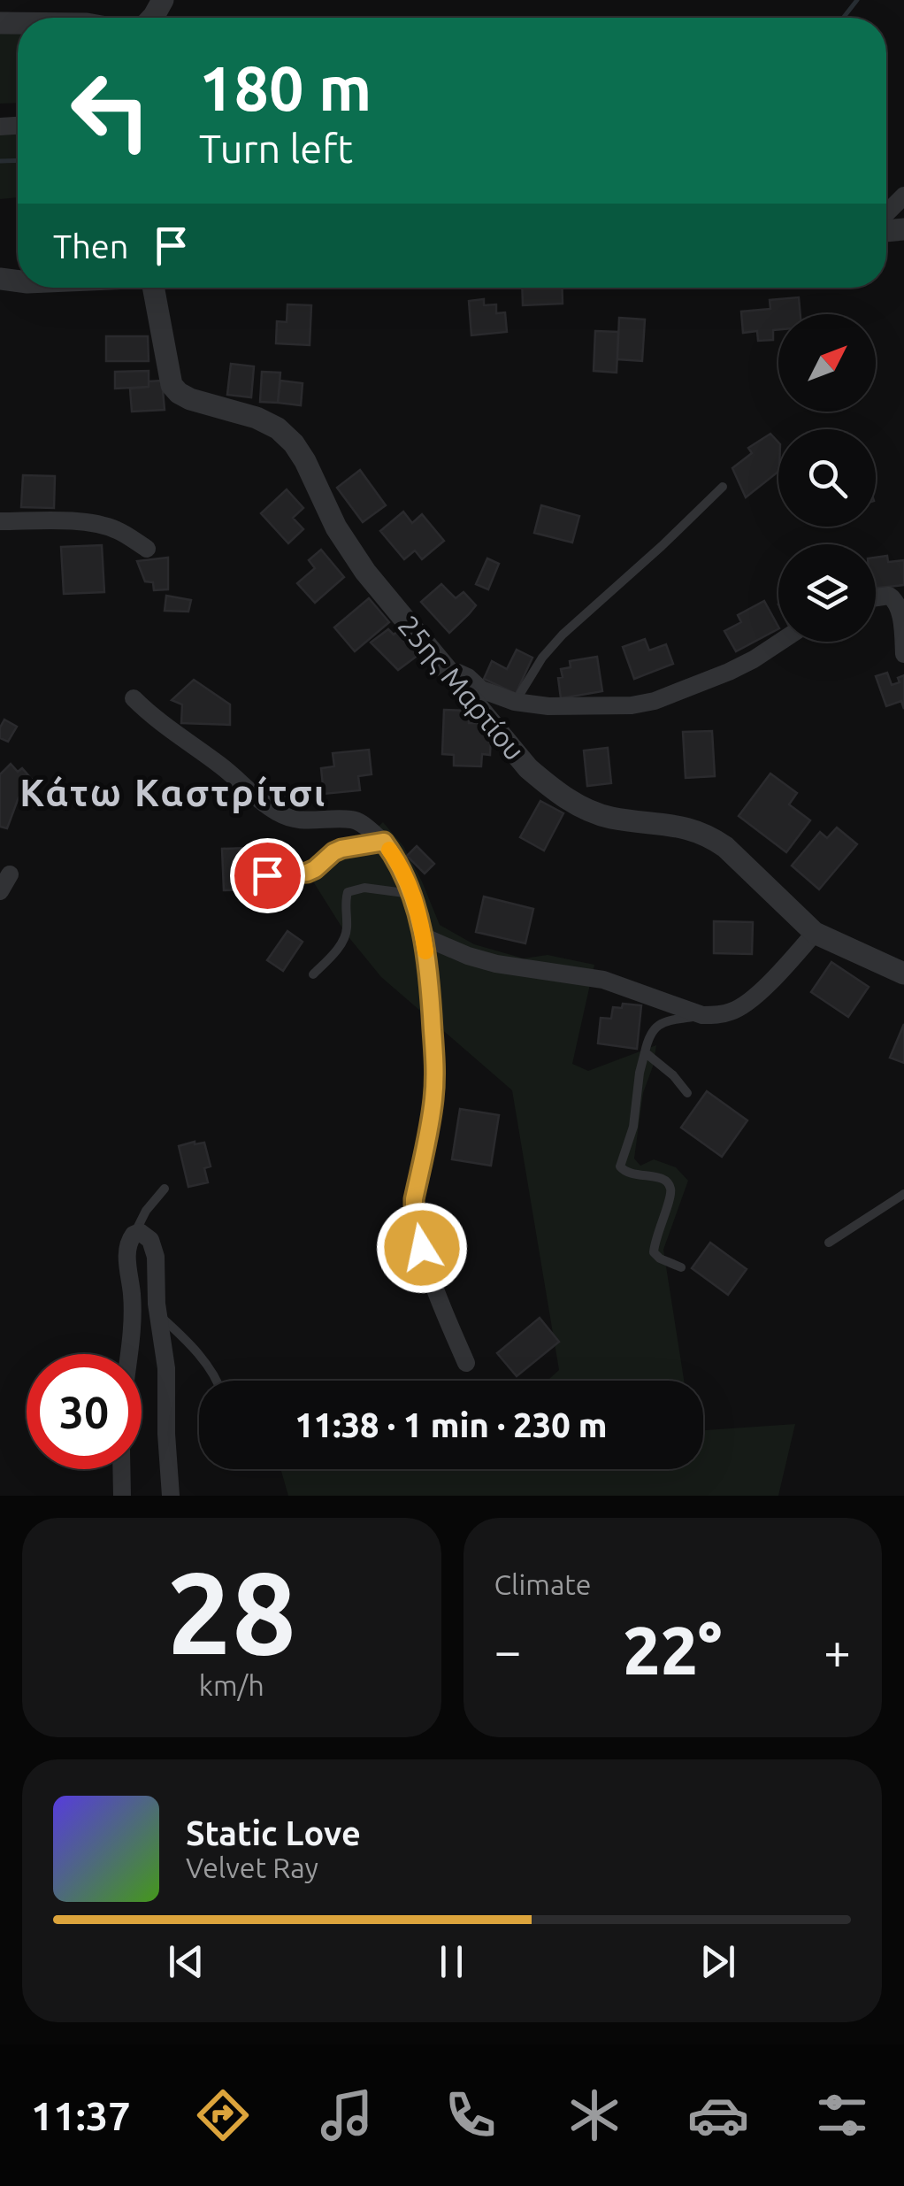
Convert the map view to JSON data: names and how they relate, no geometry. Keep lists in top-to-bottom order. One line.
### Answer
{"streets":{"street":["25ης Μαρτίου"]},"districts":["Κάτω Καστρίτσι"],"north":"top right","page":{"turn":["180 m","Turn left"],"then":"Then","limit":"30","trip":"11:38 · 1 min · 230 m","tile":[["28","km/h"],"Climate"],"heat":["−","22°","+"],"song":["Static Love","Velvet Ray"],"tabs":"11:37"}}
